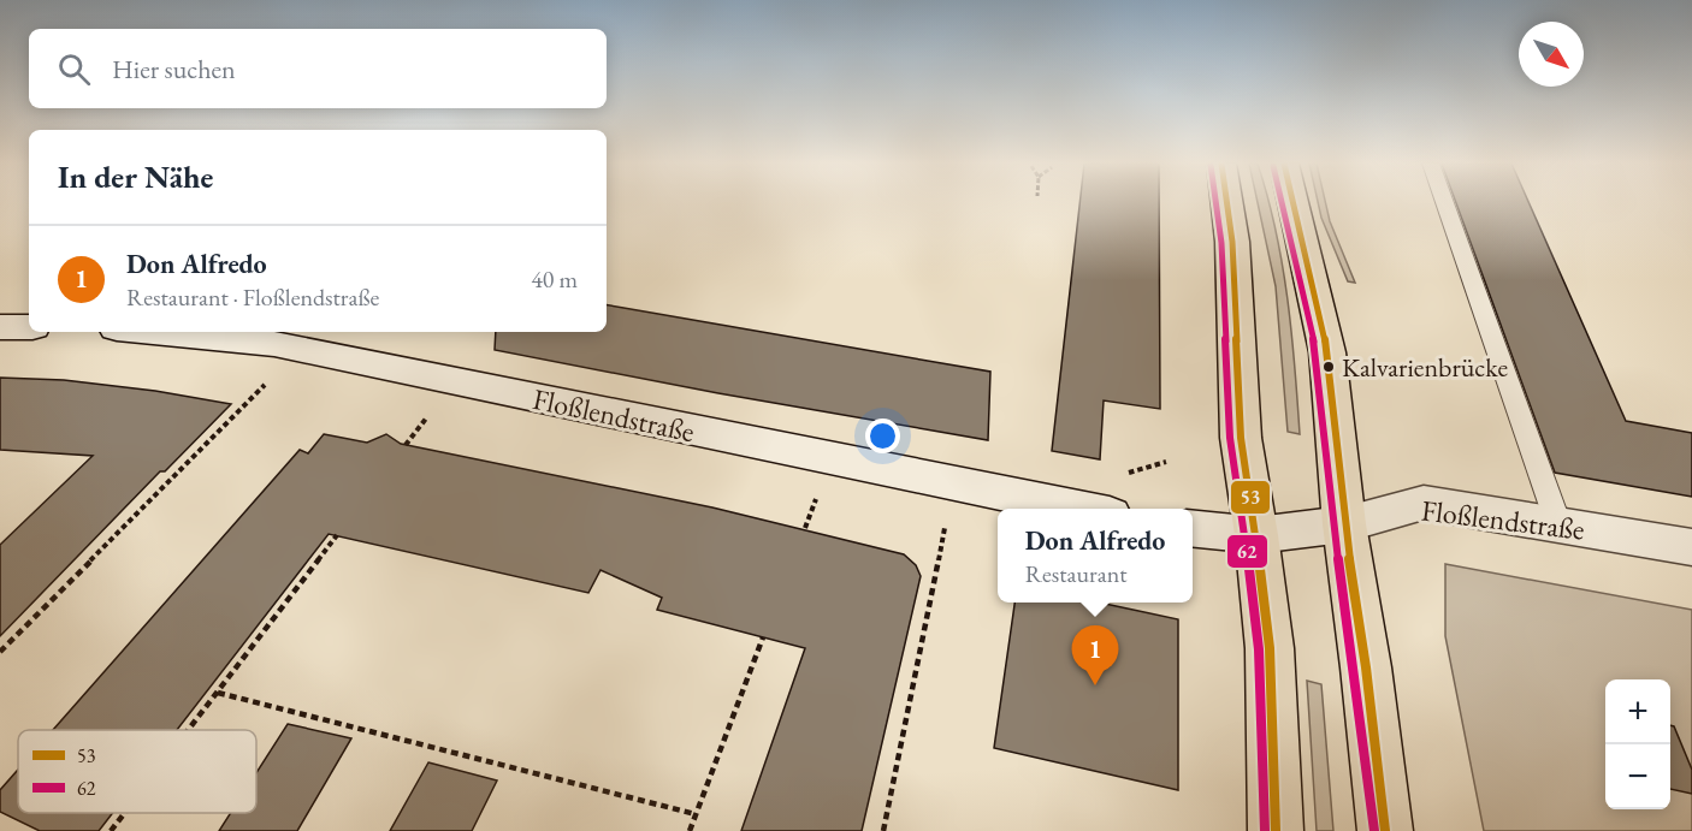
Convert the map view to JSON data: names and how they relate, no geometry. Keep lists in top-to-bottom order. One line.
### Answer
{"streets":{"main road":["Floßlendstraße"]},"places":["Kalvarienbrücke"],"lines":["transit line 53","transit line 62"],"legend":["53","62"],"north":"bottom right","page":{"search":"Hier suchen","heading":"In der Nähe","list":[{"mark":"1","name":"Don Alfredo","note":"Restaurant · Floßlendstraße","value":"40 m"}],"popup":["Don Alfredo","Restaurant"],"pins":"1","map_buttons":["+","−"]}}
